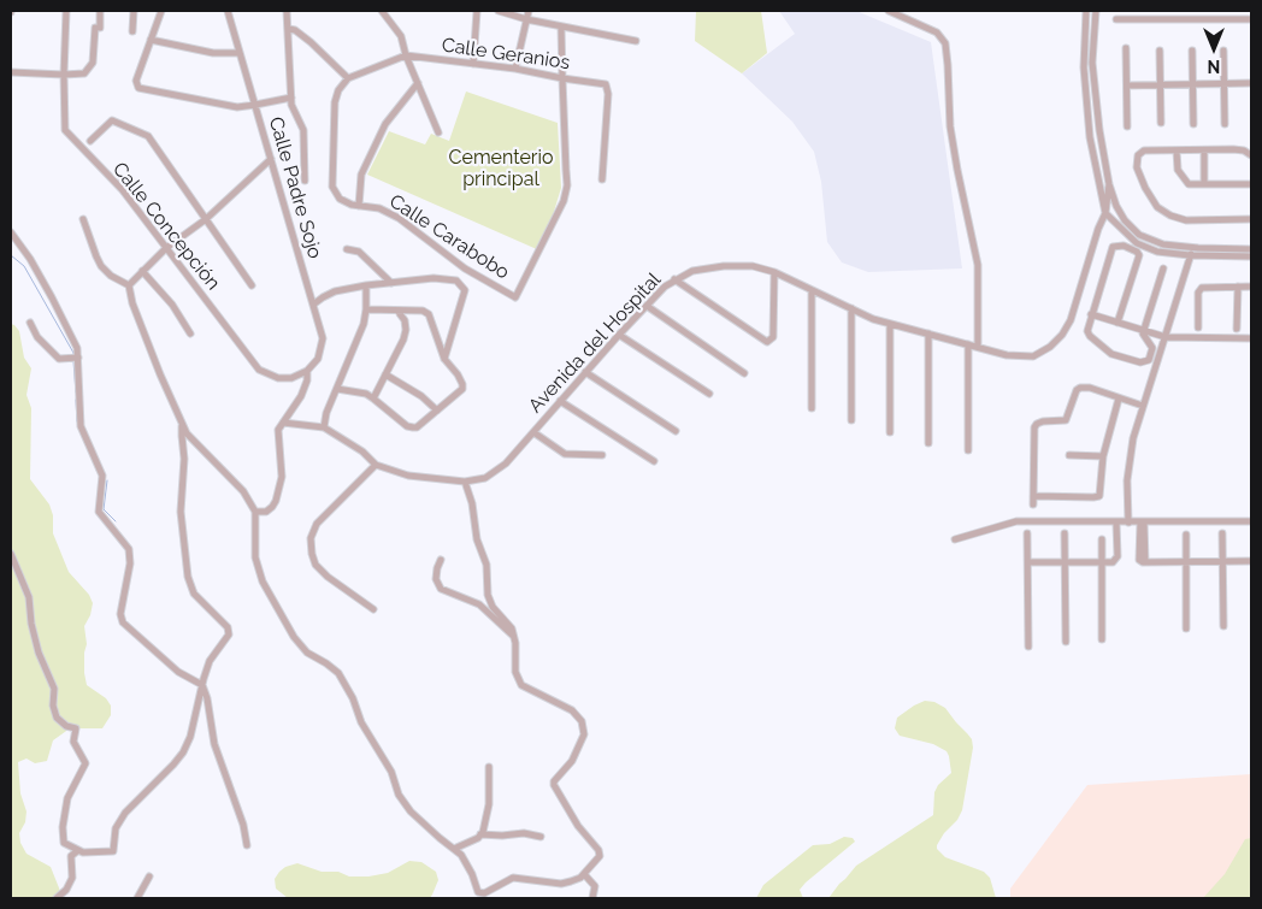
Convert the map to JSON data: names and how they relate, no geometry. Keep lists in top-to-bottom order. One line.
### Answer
{"streets":{"street":["Calle Geranios","Calle Padre Sojo","Calle Concepción","Calle Carabobo","Avenida del Hospital"]},"crossings":[["Calle Geranios","Calle Carabobo"],["Calle Padre Sojo","Calle Concepción"],["Calle Padre Sojo","Avenida del Hospital"]],"parks":["Cementerio principal"],"north":"bottom"}
